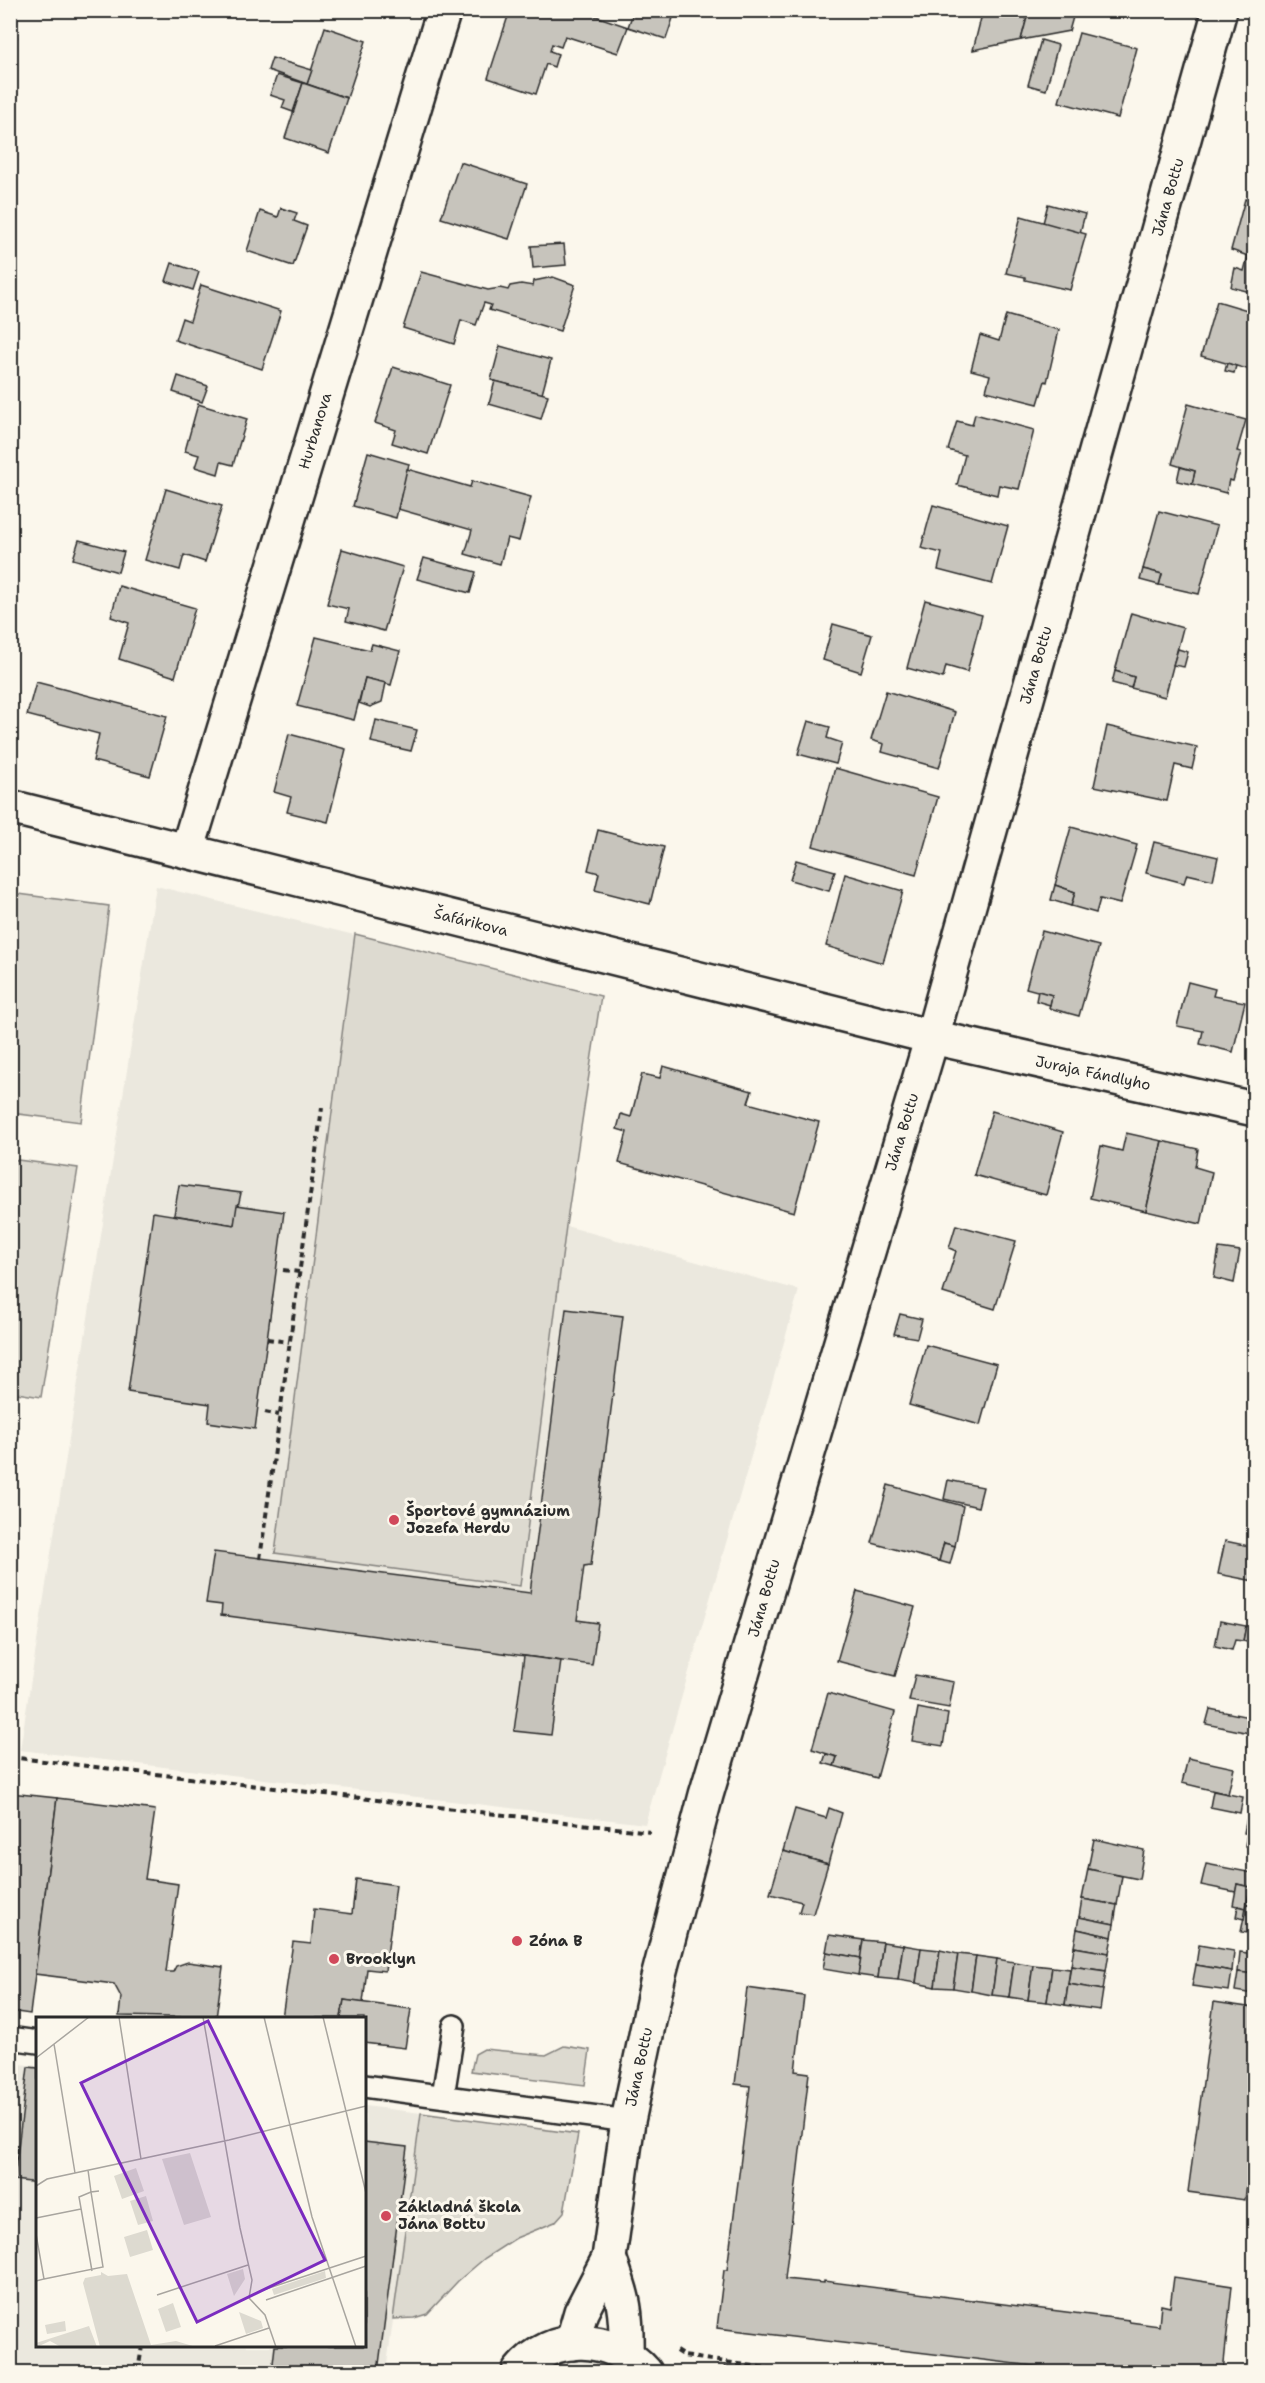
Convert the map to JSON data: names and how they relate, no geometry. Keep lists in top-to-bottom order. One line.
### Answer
{"streets":{"street":["Jána Bottu","Hurbanova","Šafárikova","Juraja Fándlyho"]},"crossings":[["Jána Bottu","Šafárikova"],["Jána Bottu","Juraja Fándlyho"],["Hurbanova","Šafárikova"],["Šafárikova","Juraja Fándlyho"]],"places":["Športové gymnázium Jozefa Herdu","Zóna B","Brooklyn","Základná škola Jána Bottu"]}
